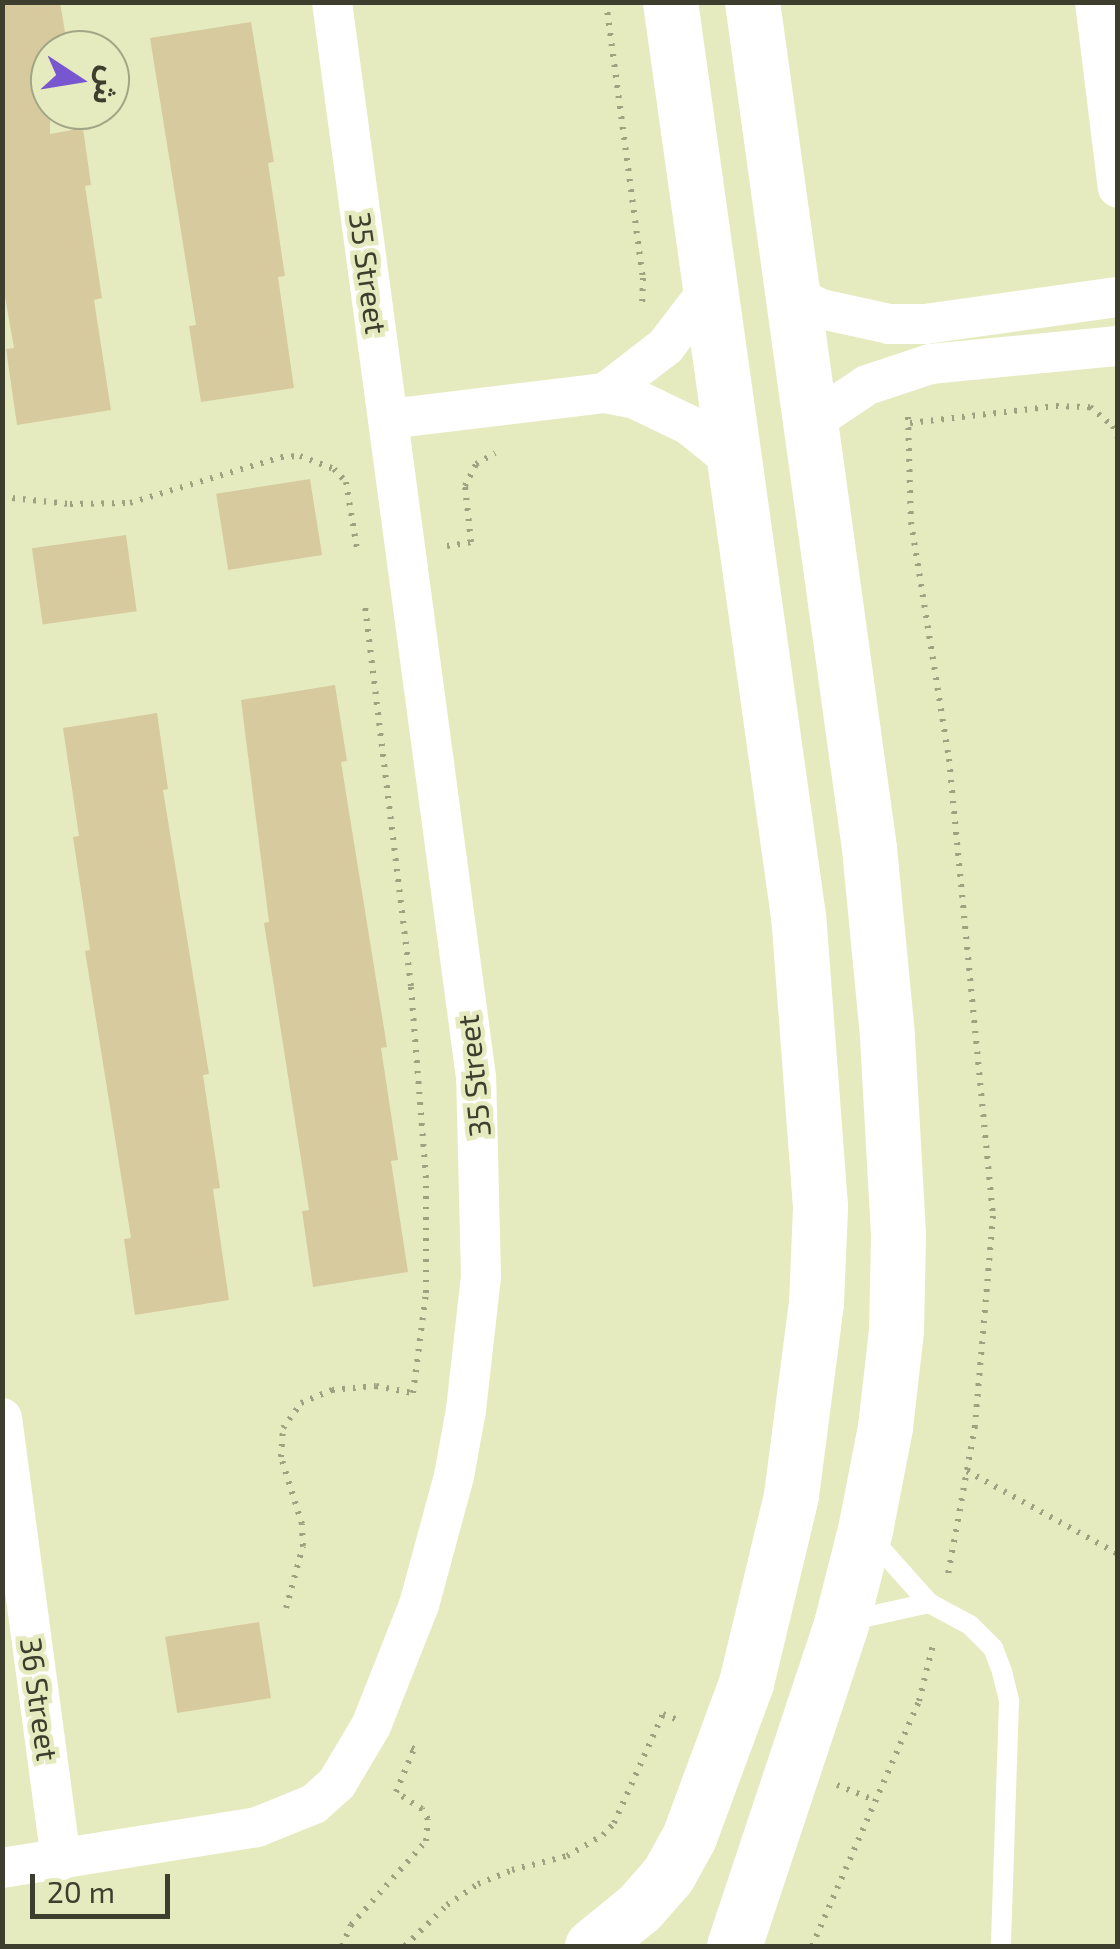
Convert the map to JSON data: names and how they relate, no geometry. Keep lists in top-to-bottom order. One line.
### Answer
{"streets":{"street":["35 Street","36 Street"]},"crossings":[["35 Street","36 Street"]],"scale_bar":"20 m","north":"right"}
